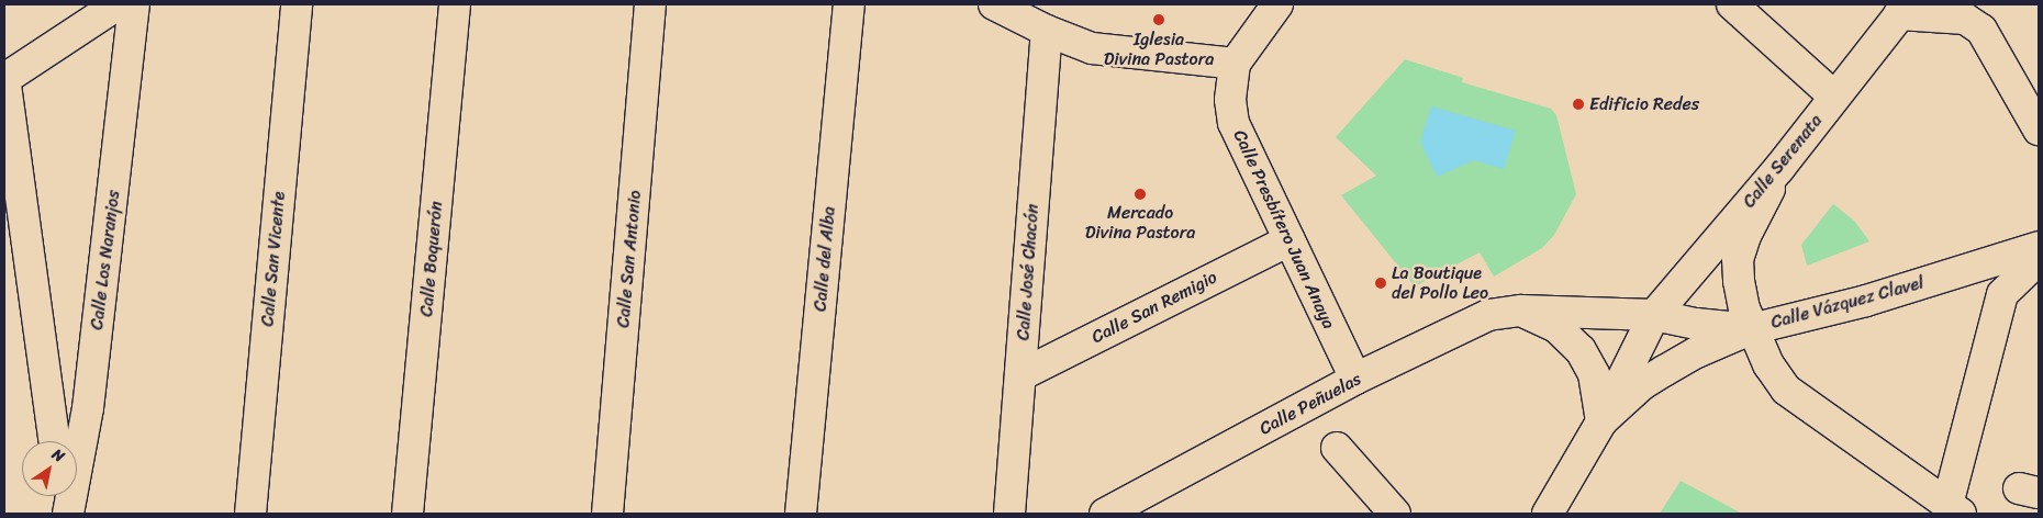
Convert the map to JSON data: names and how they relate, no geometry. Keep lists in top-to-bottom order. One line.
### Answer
{"streets":{"street":["Calle Serenata","Calle Presbítero Juan Anaya","Calle San Vicente","Calle Boquerón","Calle San Antonio","Calle del Alba","Calle Los Naranjos","Calle José Chacón","Calle Vázquez Clavel","Calle San Remigio","Calle Peñuelas"]},"crossings":[["Calle Serenata","Calle Vázquez Clavel"],["Calle Serenata","Calle Peñuelas"],["Calle Presbítero Juan Anaya","Calle San Remigio"],["Calle Presbítero Juan Anaya","Calle Peñuelas"],["Calle José Chacón","Calle San Remigio"],["Calle Vázquez Clavel","Calle Peñuelas"]],"places":["Iglesia Divina Pastora","Edificio Redes","Mercado Divina Pastora","La Boutique del Pollo Leo"],"north":"top right"}
